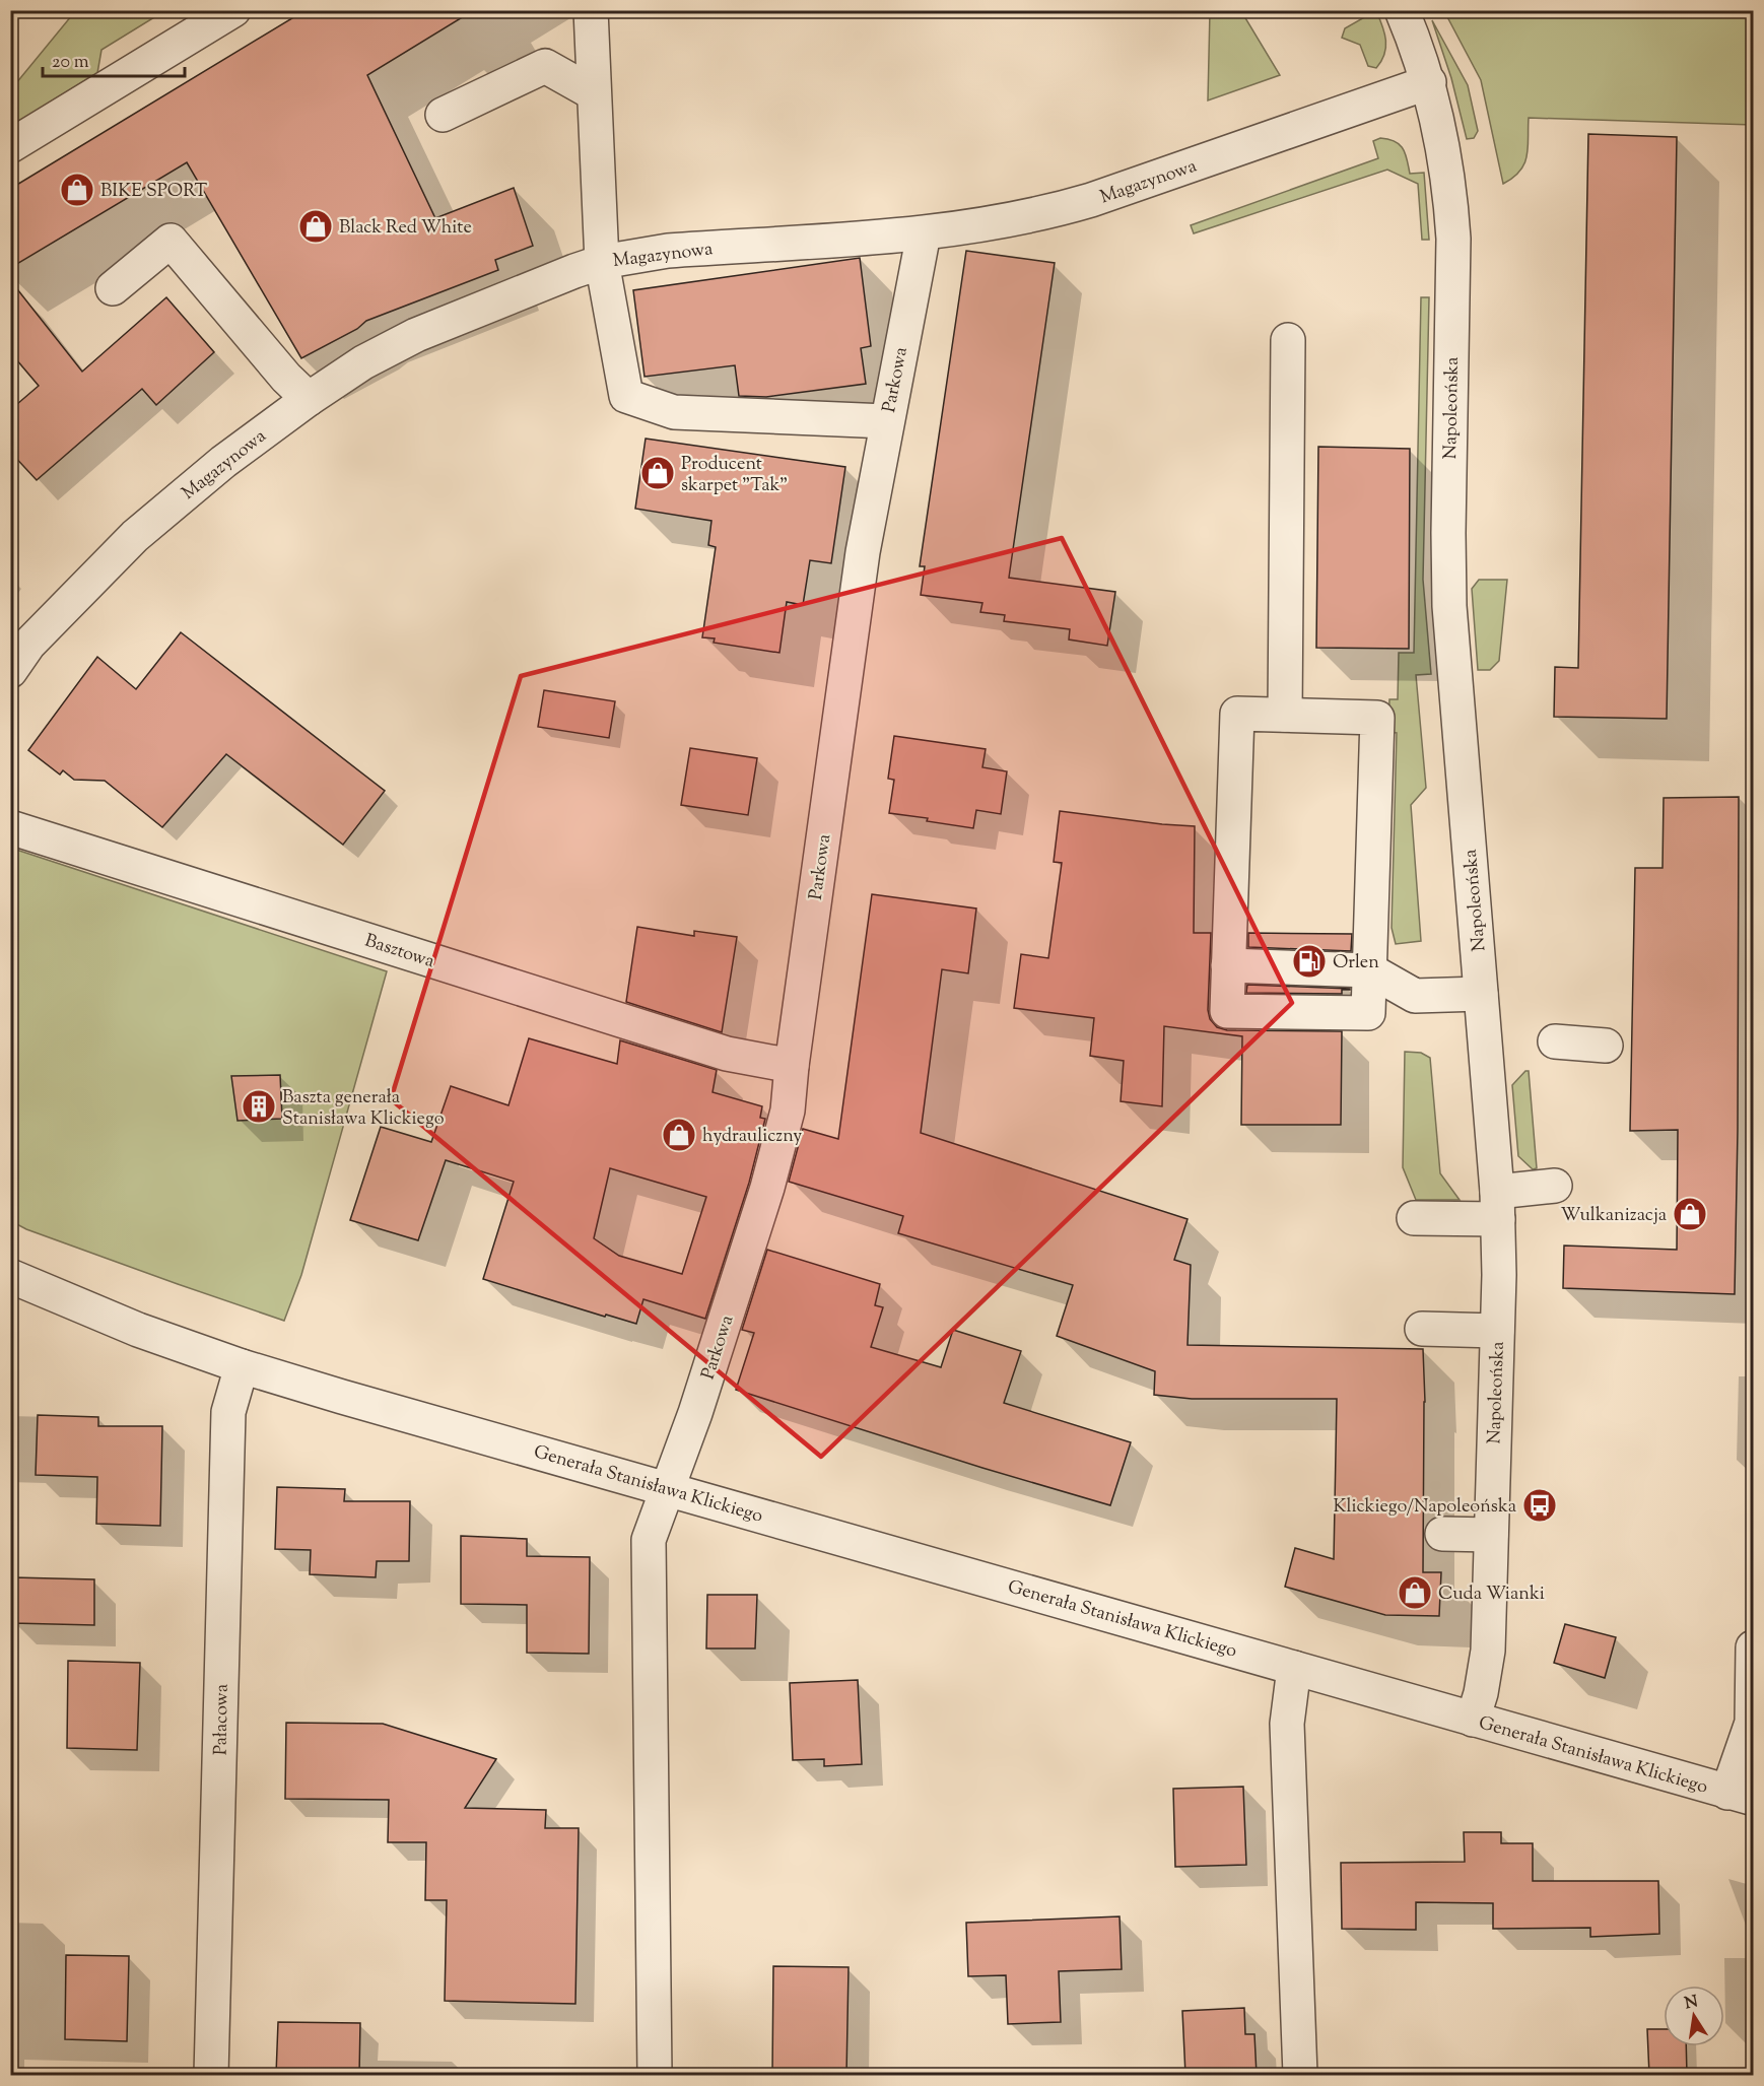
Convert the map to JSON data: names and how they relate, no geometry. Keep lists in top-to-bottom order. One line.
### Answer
{"streets":{"street":["Magazynowa","Parkowa","Napoleońska","Basztowa","Generała Stanisława Klickiego","Pałacowa"]},"crossings":[["Magazynowa","Parkowa"],["Magazynowa","Napoleońska"],["Parkowa","Basztowa"],["Parkowa","Generała Stanisława Klickiego"],["Napoleońska","Generała Stanisława Klickiego"],["Generała Stanisława Klickiego","Pałacowa"]],"places":{"shop":["BIKE SPORT","Black Red White","Producent skarpet \"Tak\"","hydrauliczny","Wulkanizacja","Cuda Wianki"],"fuel station":["Orlen"],"building":["Baszta generała Stanisława Klickiego"],"bus stop":["Klickiego/Napoleońska"]},"scale_bar":"20 m","north":"top"}
